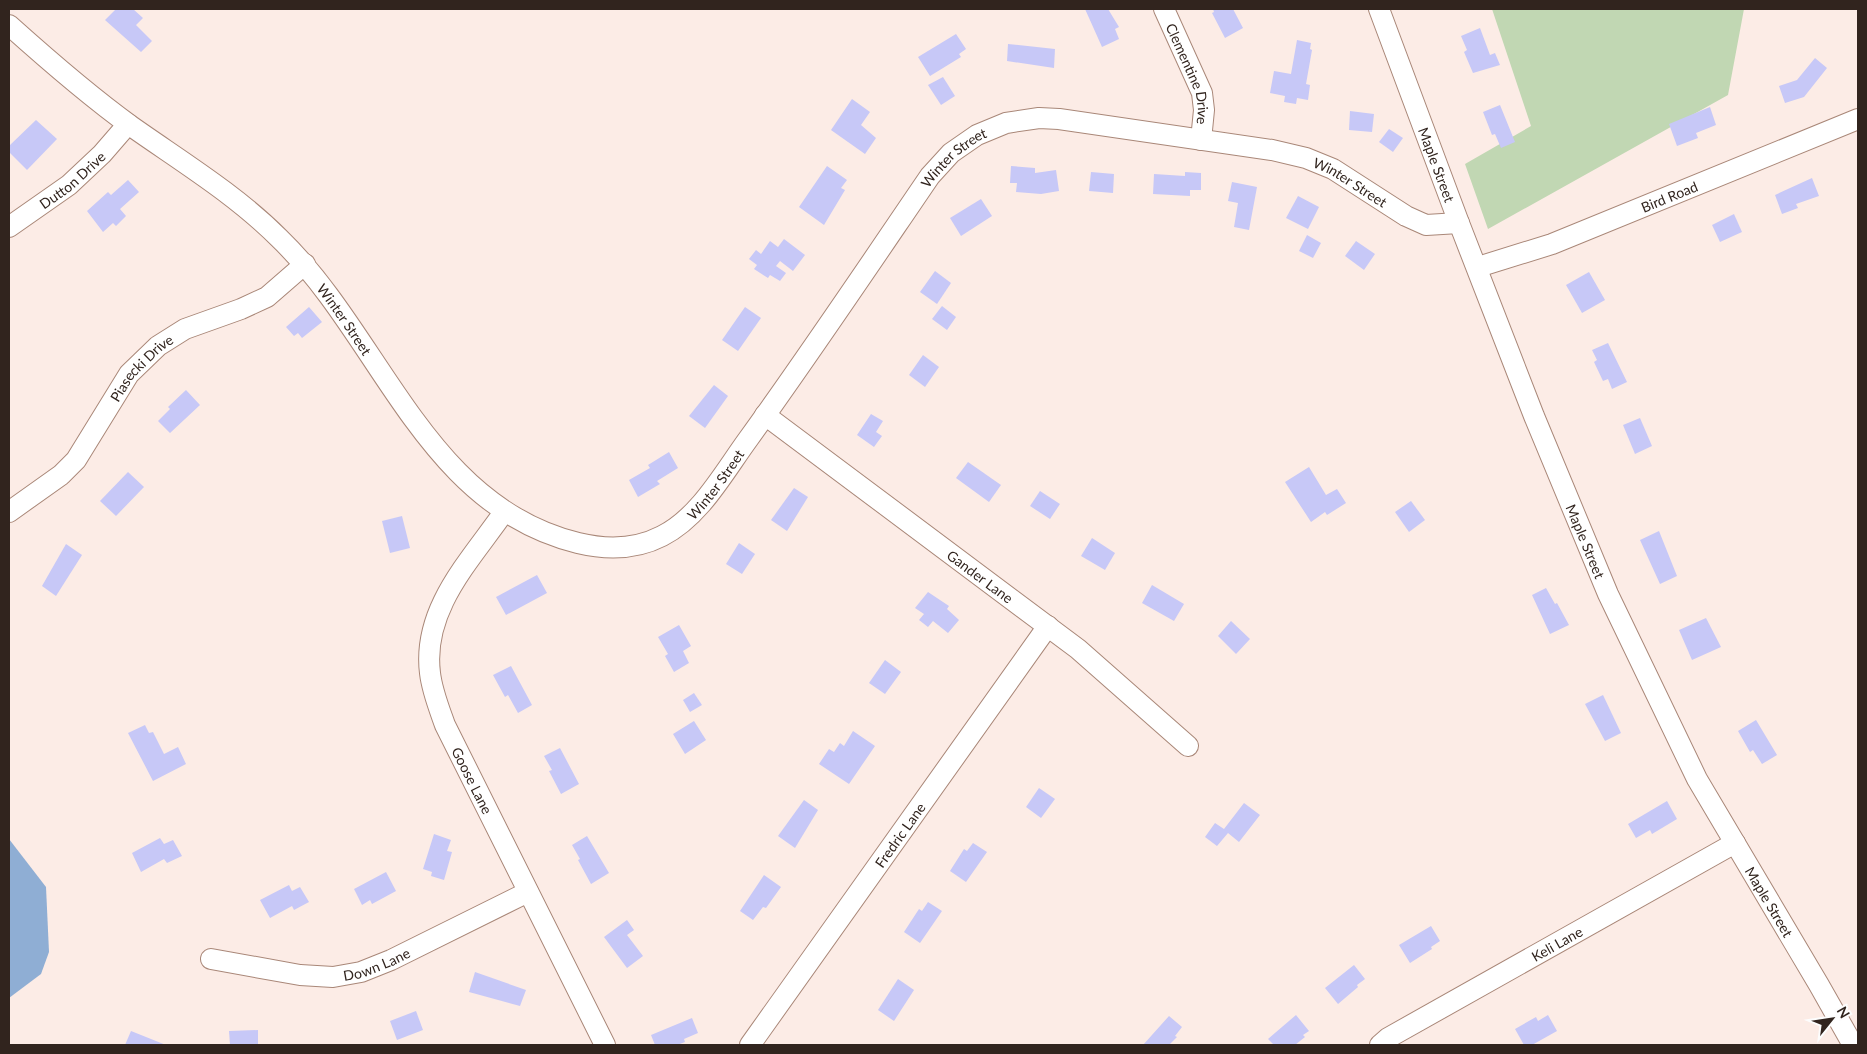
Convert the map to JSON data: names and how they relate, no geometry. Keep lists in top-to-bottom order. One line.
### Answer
{"streets":{"street":["Clementine Drive","Winter Street","Maple Street","Dutton Drive","Bird Road","Piasecki Drive","Gander Lane","Goose Lane","Fredric Lane","Keli Lane","Down Lane"]},"crossings":[["Clementine Drive","Winter Street"],["Winter Street","Maple Street"],["Winter Street","Dutton Drive"],["Winter Street","Piasecki Drive"],["Winter Street","Gander Lane"],["Winter Street","Goose Lane"],["Maple Street","Bird Road"],["Maple Street","Keli Lane"],["Gander Lane","Fredric Lane"],["Goose Lane","Down Lane"]],"north":"top right"}
